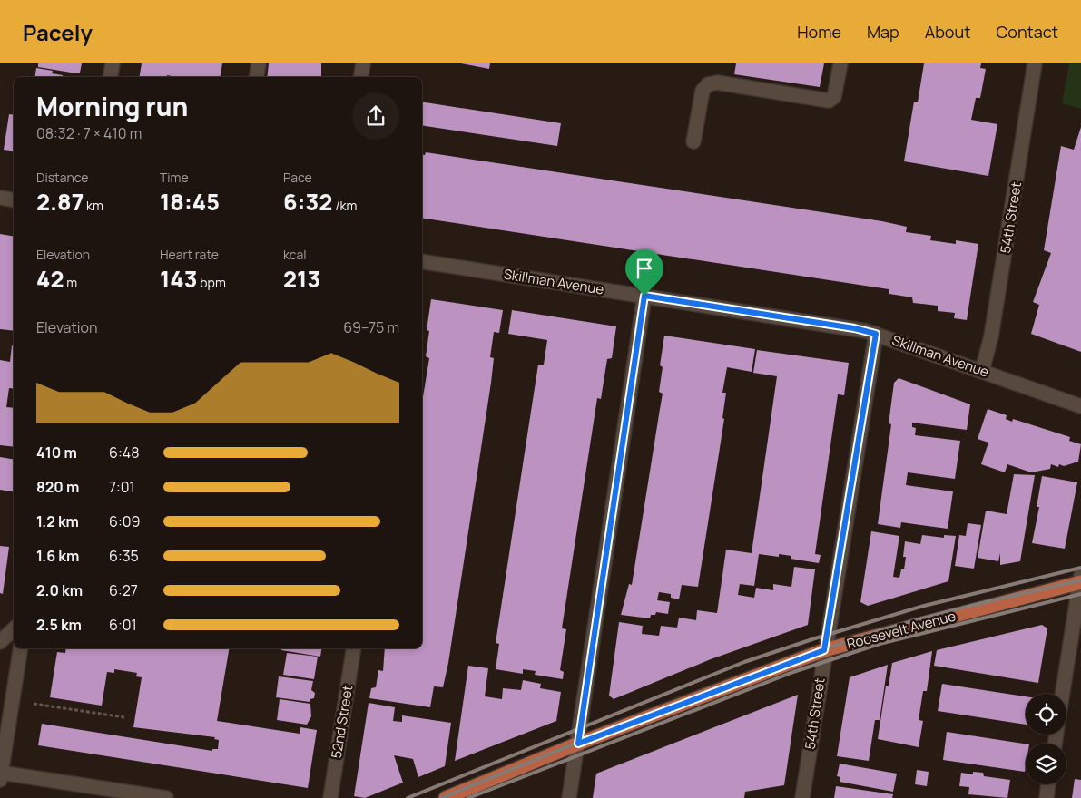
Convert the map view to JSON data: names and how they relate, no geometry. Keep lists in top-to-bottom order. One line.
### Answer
{"streets":{"main road":["Roosevelt Avenue"],"street":["54th Street","Skillman Avenue","52nd Street"]},"crossings":[["54th Street","Skillman Avenue"],["54th Street","Roosevelt Avenue"]],"page":{"header":"Pacely","nav":["Home","Map","About","Contact"],"heading":["Morning run","08:32 · 7 × 410 m"],"stats":[["Distance","2.87 km"],["Time","18:45"],["Pace","6:32 /km"],["Elevation","42 m"],["Heart rate","143 bpm"],["kcal","213"]],"chart":["Elevation","69–75 m"],"list":[{"name":"410 m","note":"6:48"},{"name":"820 m","note":"7:01"},{"name":"1.2 km","note":"6:09"},{"name":"1.6 km","note":"6:35"},{"name":"2.0 km","note":"6:27"},{"name":"2.5 km","note":"6:01"}]}}
